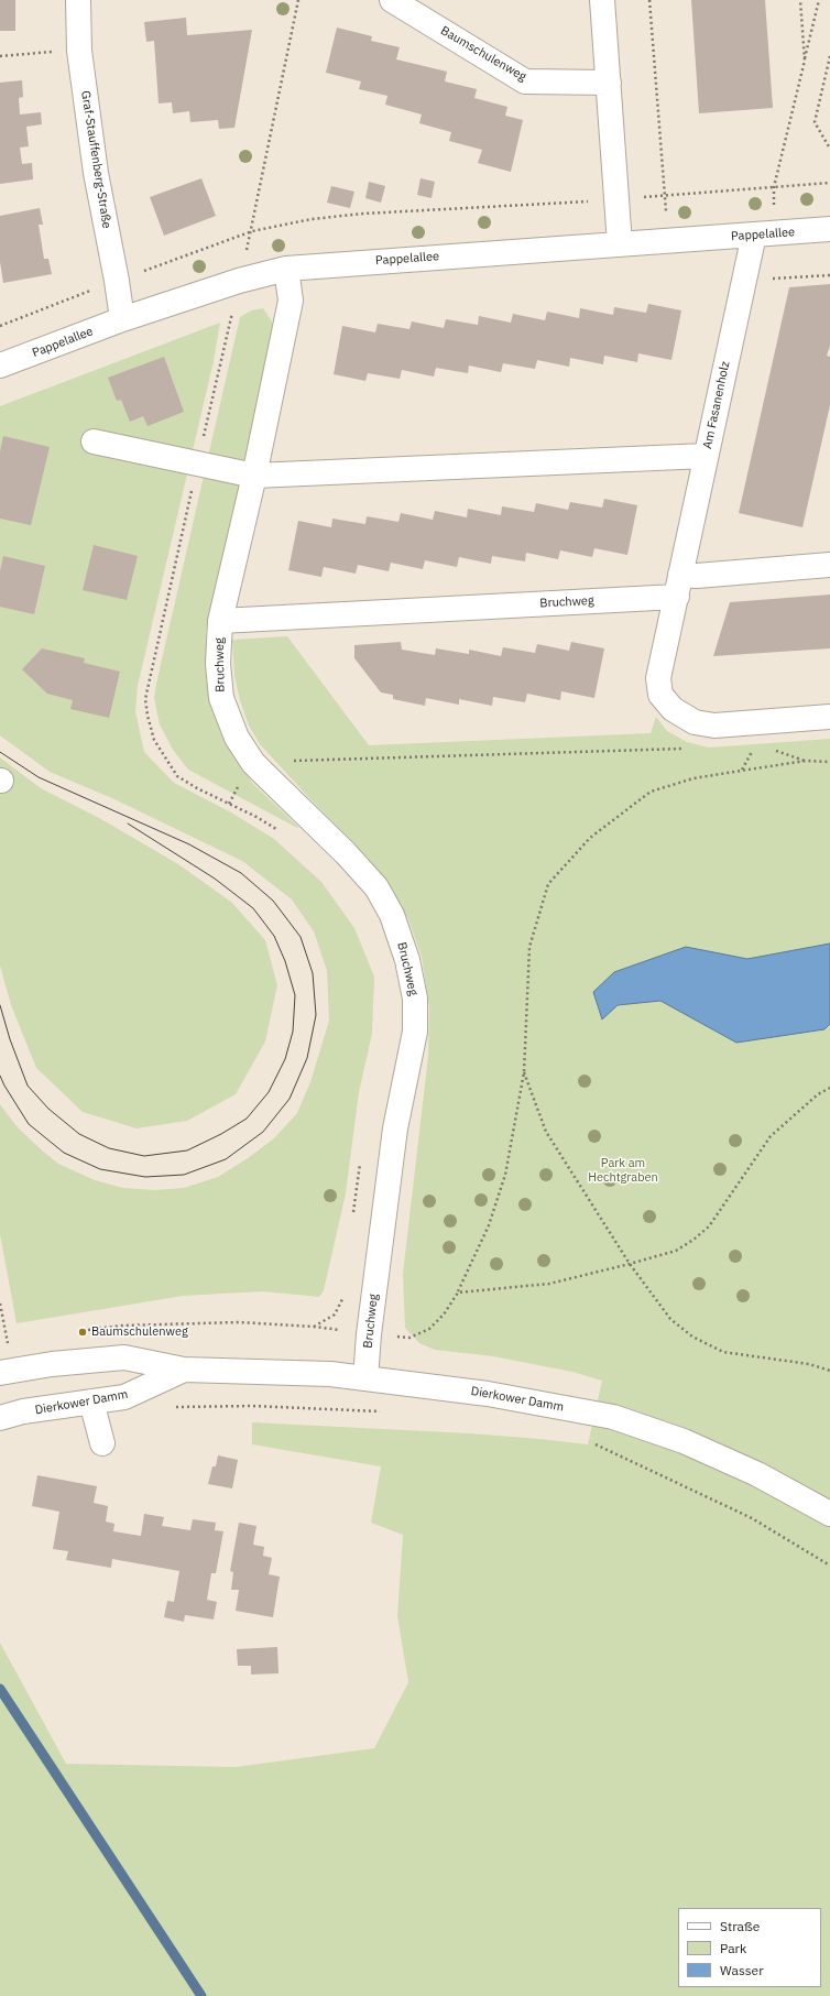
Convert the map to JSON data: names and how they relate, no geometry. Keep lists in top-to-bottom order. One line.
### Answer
{"streets":{"street":["Baumschulenweg","Graf-Stauffenberg-Straße","Pappelallee","Am Fasanenholz","Bruchweg","Dierkower Damm"]},"crossings":[["Graf-Stauffenberg-Straße","Pappelallee"],["Pappelallee","Am Fasanenholz"],["Pappelallee","Bruchweg"],["Am Fasanenholz","Bruchweg"],["Bruchweg","Dierkower Damm"]],"parks":["Park am Hechtgraben"],"places":["Baumschulenweg"],"legend":["Straße","Park","Wasser"]}
